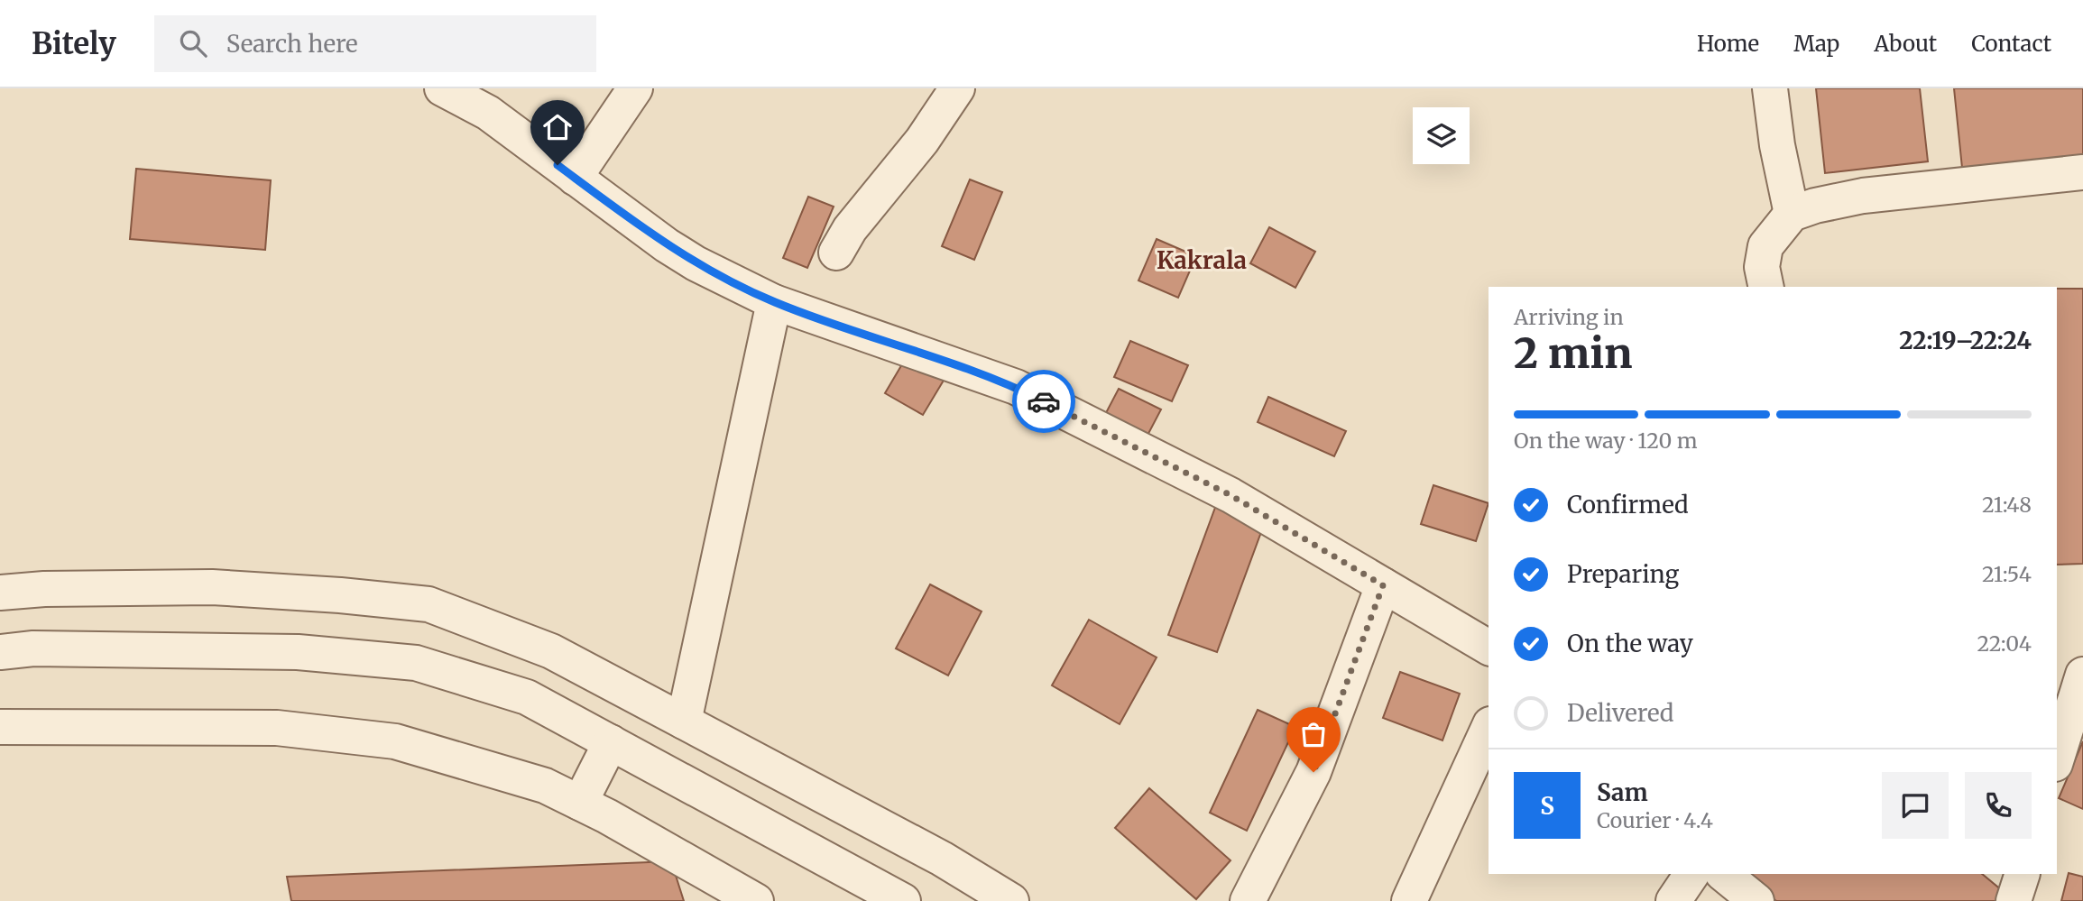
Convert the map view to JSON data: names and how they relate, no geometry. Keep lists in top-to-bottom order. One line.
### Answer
{"districts":["Kakrala"],"page":{"header":"Bitely","search":"Search here","nav":["Home","Map","About","Contact"],"heading":["2 min","Arriving in","22:19–22:24"],"panel":["Sam","Courier · 4.4"],"bar":"On the way · 120 m","list":[["Confirmed","21:48"],["Preparing","21:54"],["On the way","22:04"],"Delivered"],"round":"S"}}
